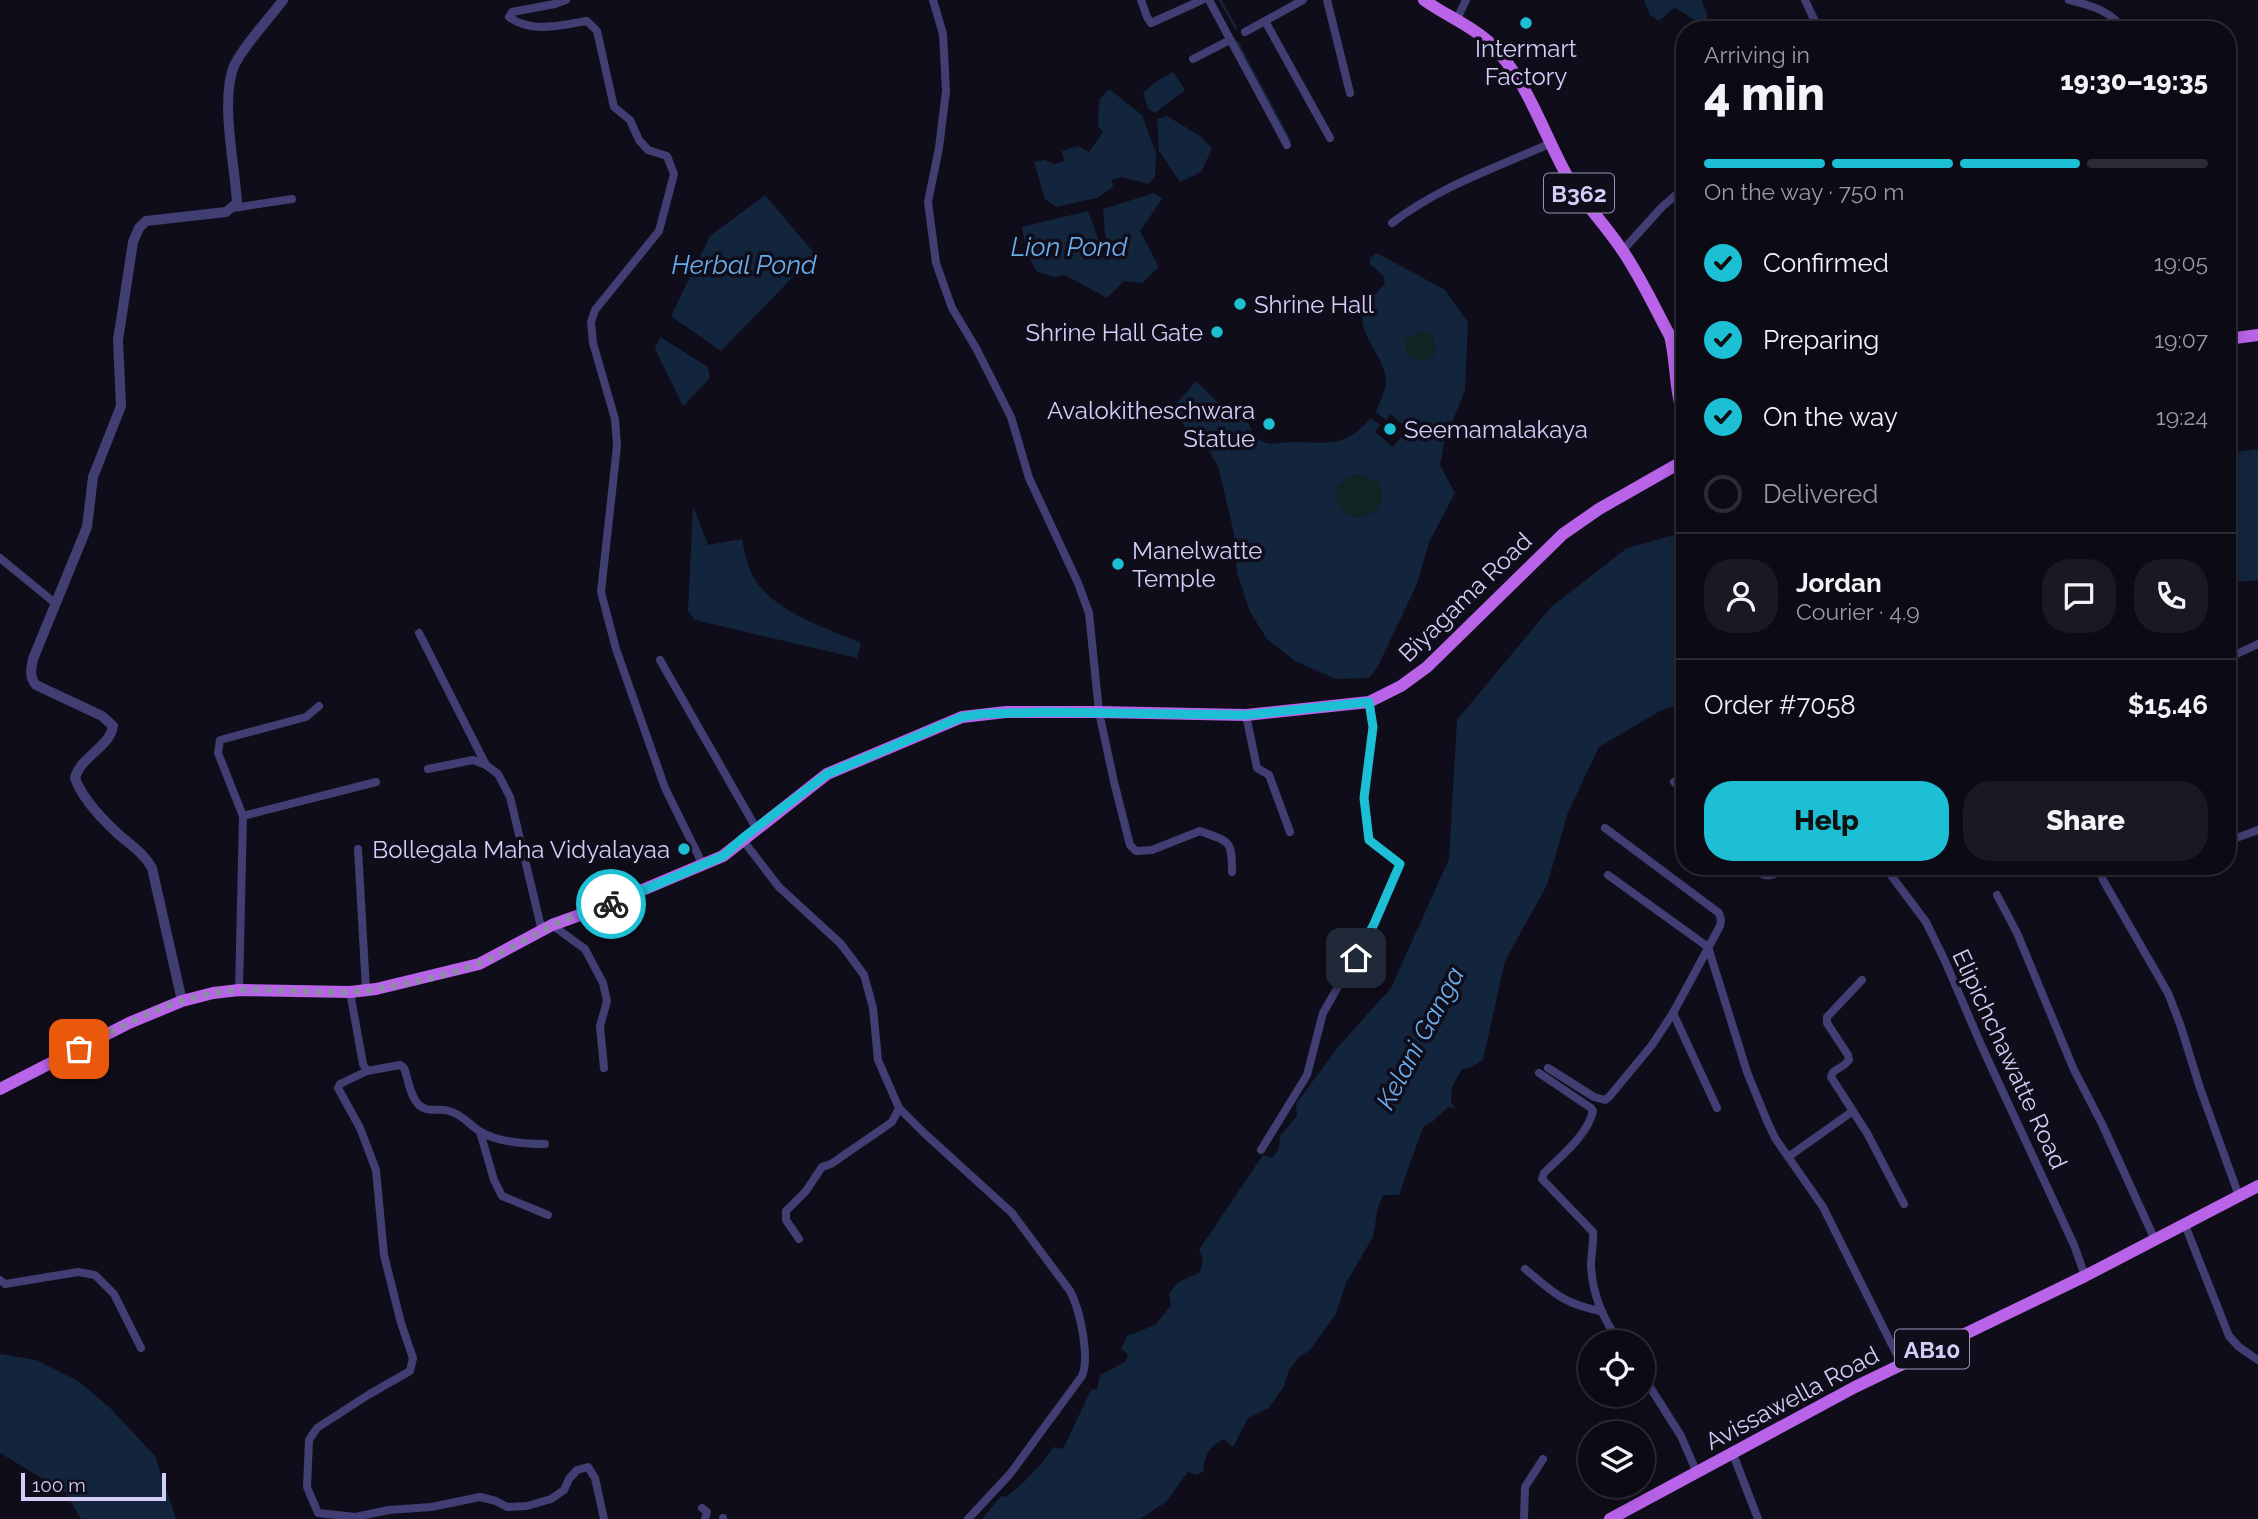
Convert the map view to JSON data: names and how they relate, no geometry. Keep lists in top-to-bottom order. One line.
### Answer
{"streets":{"main road":["B362","Biyagama Road","AB10","Avissawella Road"],"street":["Elipichchawatte Road"]},"crossings":[["Elipichchawatte Road","Avissawella Road"]],"water":["Lion Pond","Herbal Pond","Kelani Ganga"],"places":["Intermart Factory","Shrine Hall","Shrine Hall Gate","Avalokitheschwara Statue","Seemamalakaya","Manelwatte Temple","Bollegala Maha Vidyalayaa"],"scale_bar":"100 m","page":{"heading":["4 min","Arriving in","19:30–19:35"],"panel":["Jordan","Courier · 4.9","Order #7058","$15.46"],"bar":"On the way · 750 m","list":[["Confirmed","19:05"],["Preparing","19:07"],["On the way","19:24"],"Delivered"],"buttons":["Help","Share"],"scale":"100 m"}}
